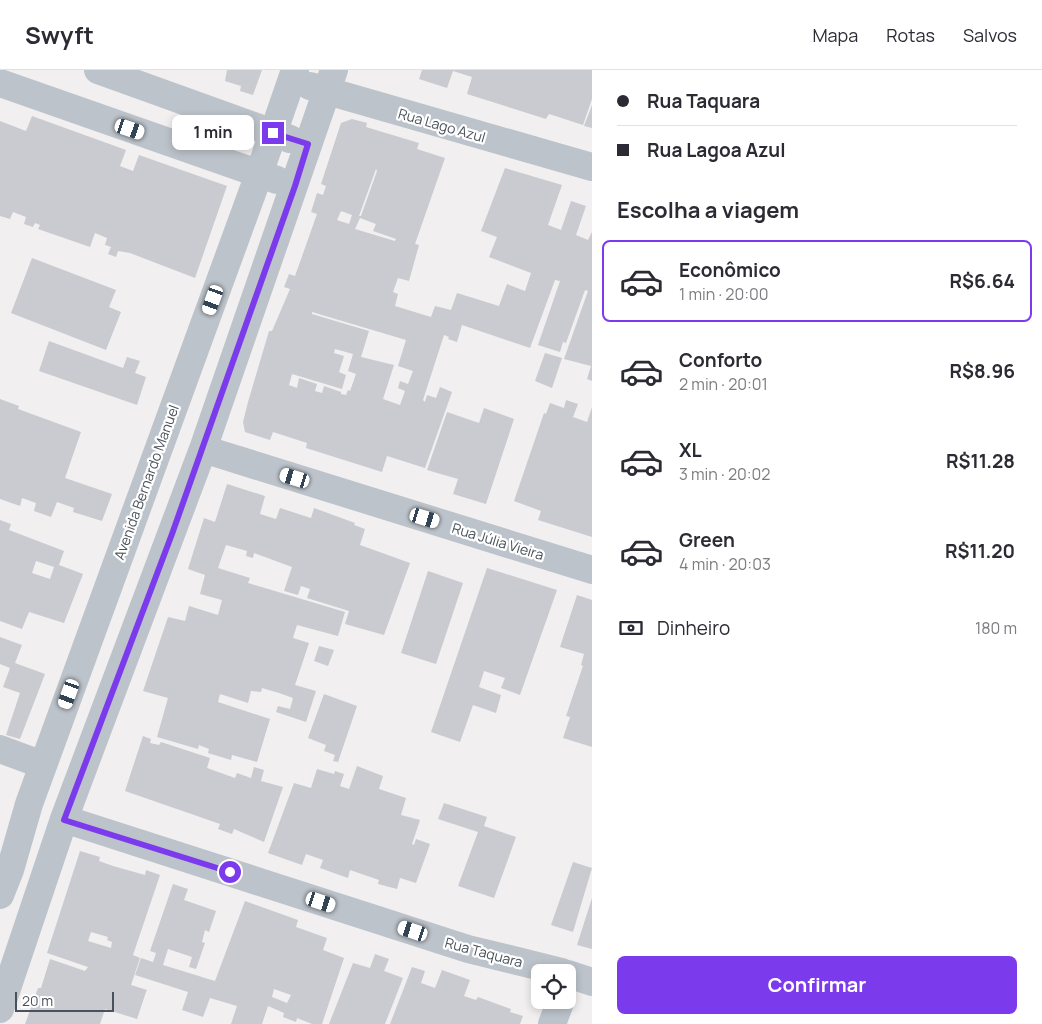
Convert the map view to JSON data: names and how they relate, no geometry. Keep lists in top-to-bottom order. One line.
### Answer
{"streets":{"street":["Rua Lago Azul","Avenida Bernardo Manuel","Rua Júlia Vieira","Rua Taquara"]},"crossings":[["Rua Lago Azul","Avenida Bernardo Manuel"]],"scale_bar":"20 m","page":{"header":"Swyft","nav":["Mapa","Rotas","Salvos"],"banner":["Rua Taquara","Rua Lagoa Azul"],"bubble":"1 min","heading":"Escolha a viagem","list":[{"name":"Econômico","note":"1 min · 20:00","value":"R$6.64"},{"name":"Conforto","note":"2 min · 20:01","value":"R$8.96"},{"name":"XL","note":"3 min · 20:02","value":"R$11.28"},{"name":"Green","note":"4 min · 20:03","value":"R$11.20"}],"pay":["Dinheiro","180 m"],"buttons":"Confirmar","scale":"20 m"}}
